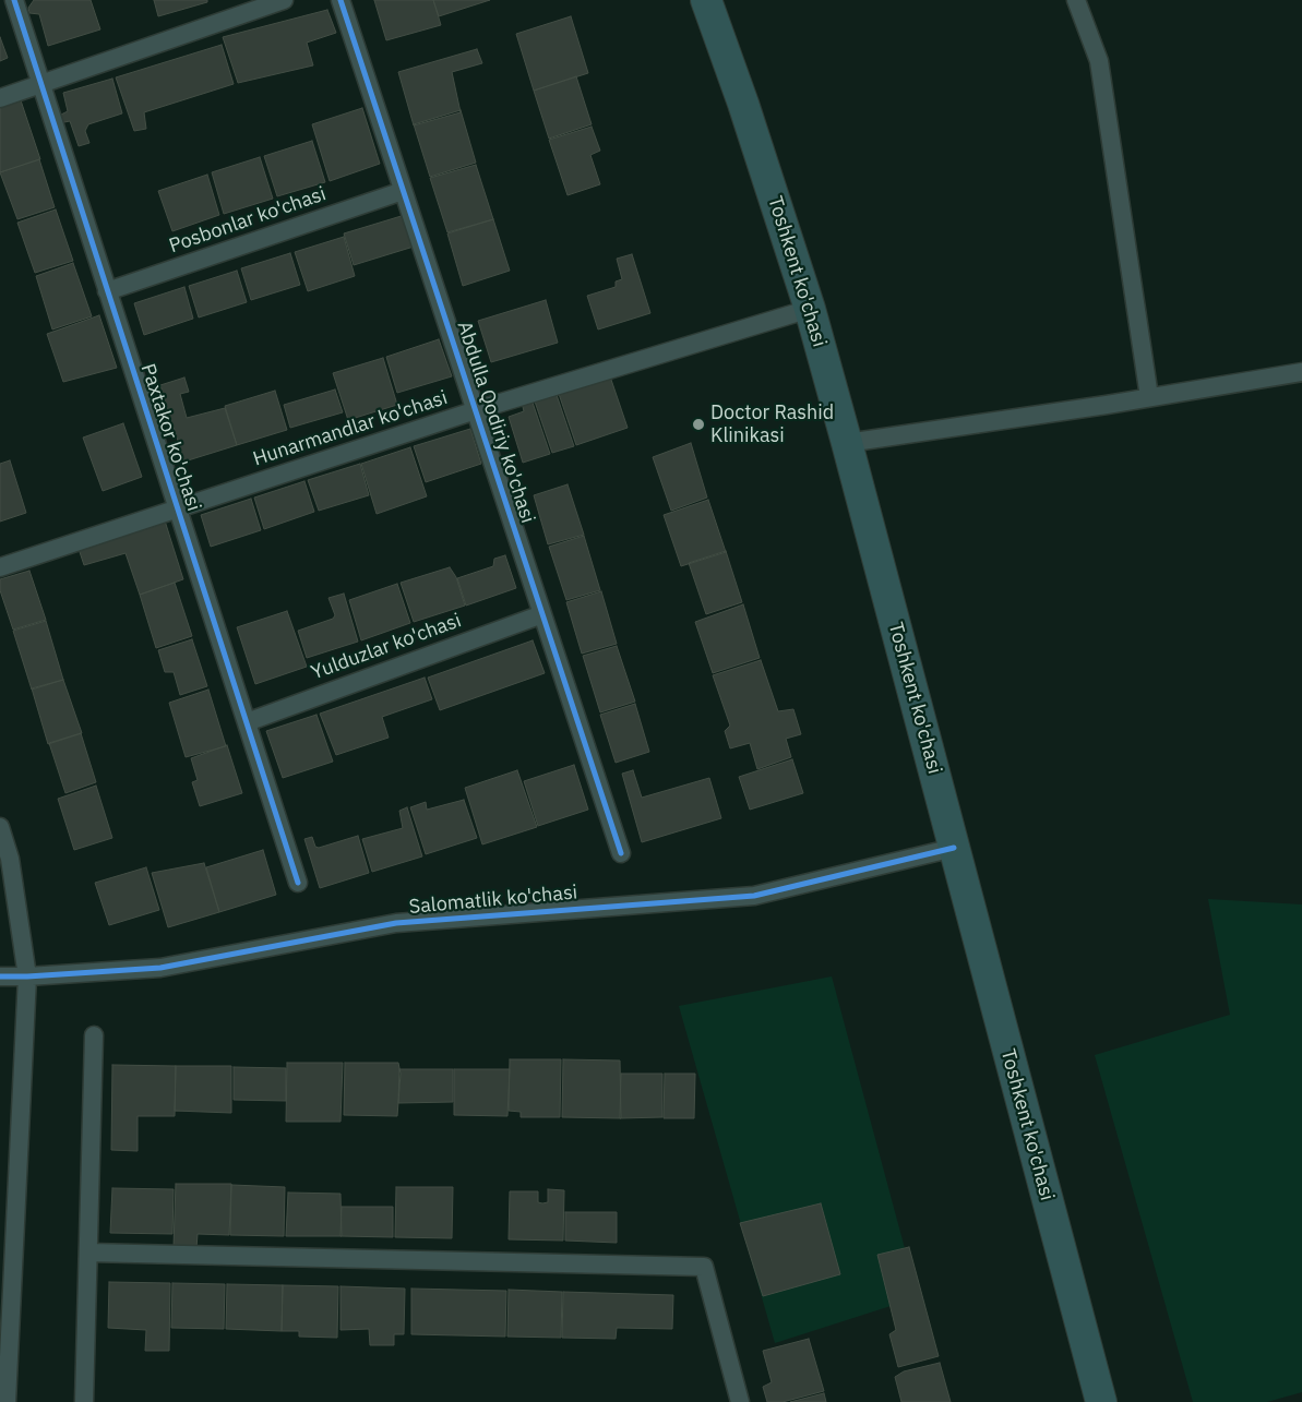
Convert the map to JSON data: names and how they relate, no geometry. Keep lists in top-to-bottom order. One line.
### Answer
{"streets":{"highway":["Toshkent ko'chasi"],"street":["Posbonlar ko'chasi","Abdulla Qodiriy ko'chasi","Hunarmandlar ko'chasi","Paxtakor ko'chasi","Yulduzlar ko'chasi","Salomatlik ko'chasi"]},"crossings":[["Posbonlar ko'chasi","Abdulla Qodiriy ko'chasi"],["Posbonlar ko'chasi","Paxtakor ko'chasi"],["Toshkent ko'chasi","Hunarmandlar ko'chasi"],["Toshkent ko'chasi","Salomatlik ko'chasi"],["Abdulla Qodiriy ko'chasi","Hunarmandlar ko'chasi"],["Abdulla Qodiriy ko'chasi","Yulduzlar ko'chasi"],["Hunarmandlar ko'chasi","Paxtakor ko'chasi"],["Paxtakor ko'chasi","Yulduzlar ko'chasi"]],"places":["Doctor Rashid Klinikasi"]}
